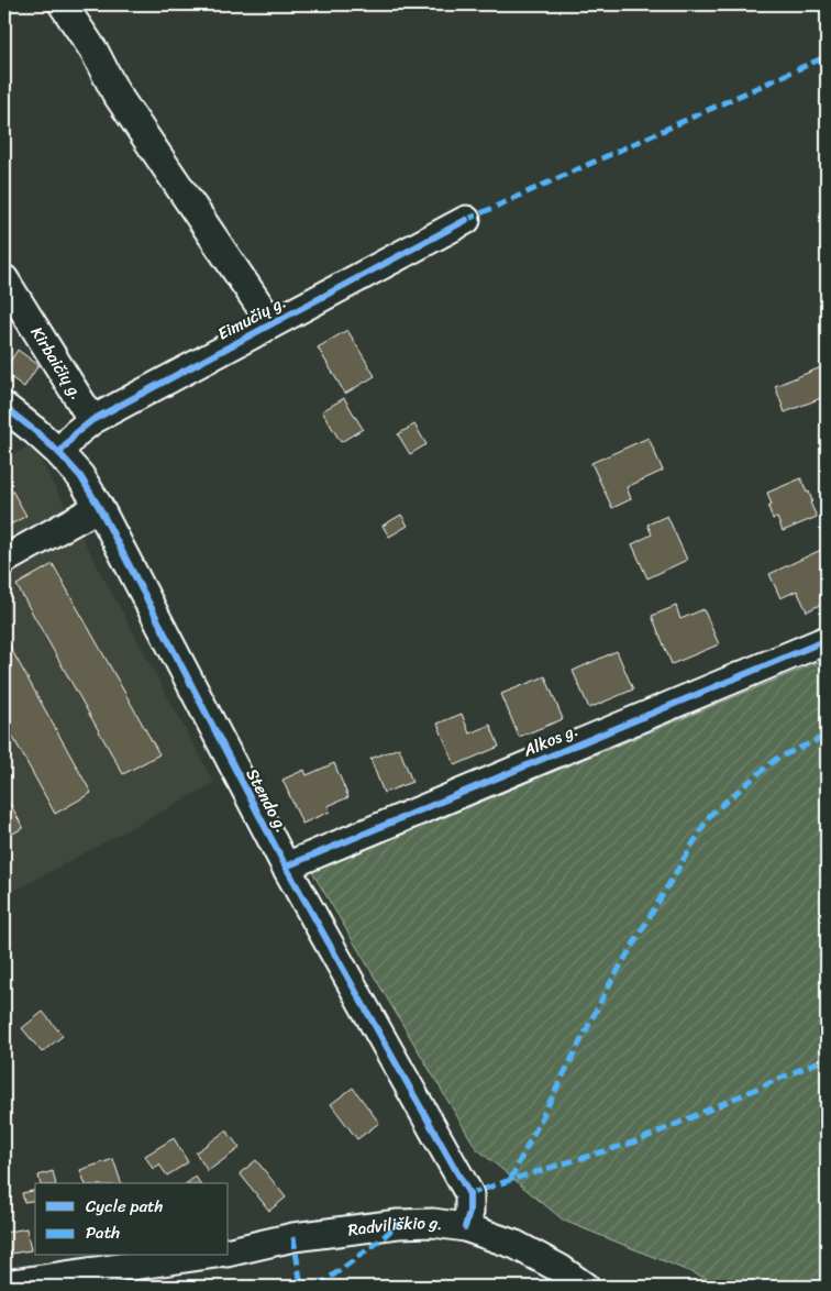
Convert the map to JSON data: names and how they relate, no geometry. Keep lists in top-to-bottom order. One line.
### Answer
{"streets":{"street":["Eimučių g.","Kirbaičių g.","Alkos g.","Stendo g.","Radviliškio g."]},"crossings":[["Eimučių g.","Kirbaičių g."],["Eimučių g.","Stendo g."],["Alkos g.","Stendo g."],["Stendo g.","Radviliškio g."]],"legend":["Cycle path","Path"]}
